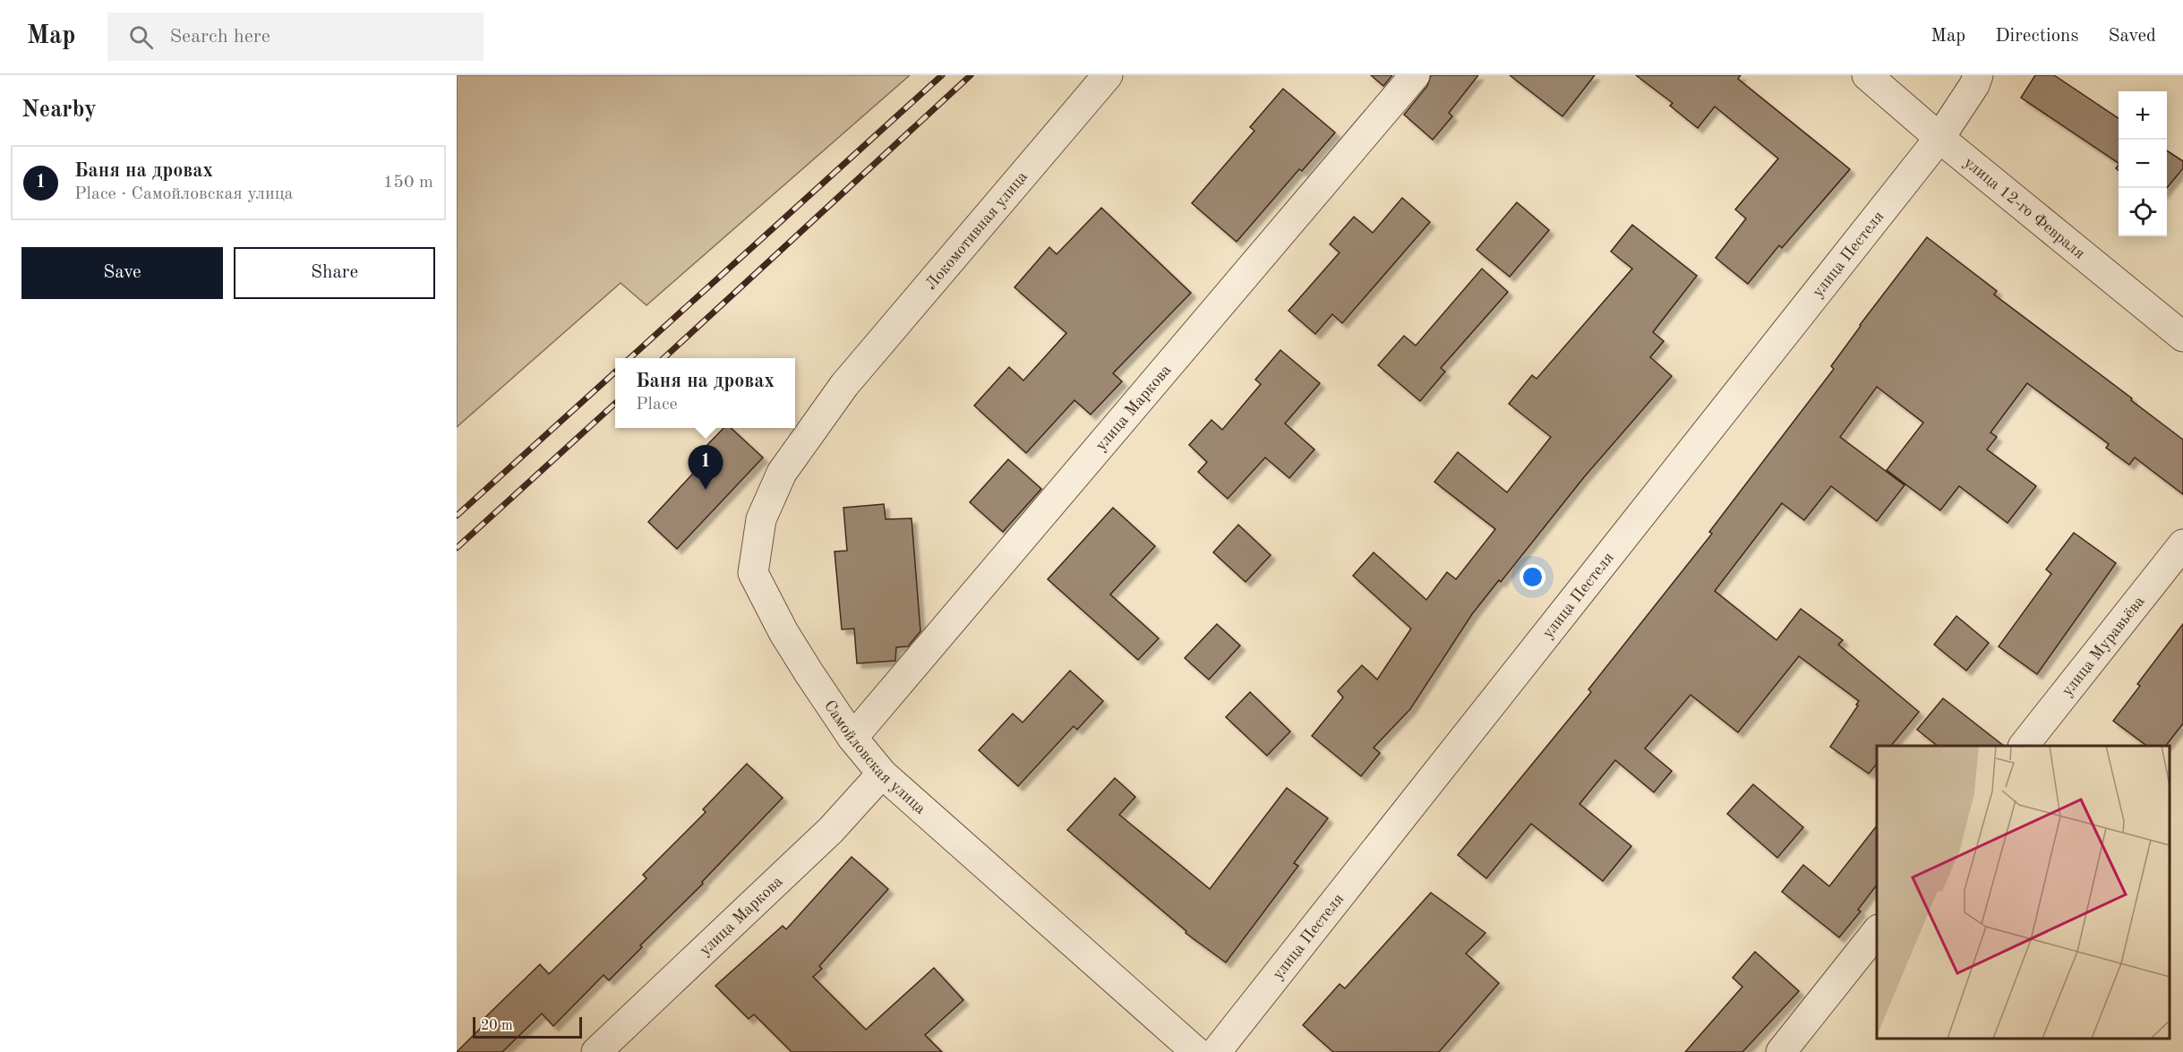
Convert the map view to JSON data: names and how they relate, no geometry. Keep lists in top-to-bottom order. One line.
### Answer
{"streets":{"street":["улица 12-го Февраля","Локомотивная улица","улица Пестеля","улица Маркова","улица Муравьёва","Самойловская улица"]},"crossings":[["улица 12-го Февраля","улица Пестеля"],["Локомотивная улица","Самойловская улица"],["улица Маркова","Самойловская улица"]],"scale_bar":"20 m","page":{"header":"Map","search":"Search here","nav":["Map","Directions","Saved"],"heading":"Nearby","map_buttons":["+","−"],"list":[{"mark":"1","name":"Баня на дровах","note":"Place · Самойловская улица","value":"150 m"}],"buttons":["Save","Share"],"popup":["Баня на дровах","Place"],"pins":"1","scale":"20 m"}}
